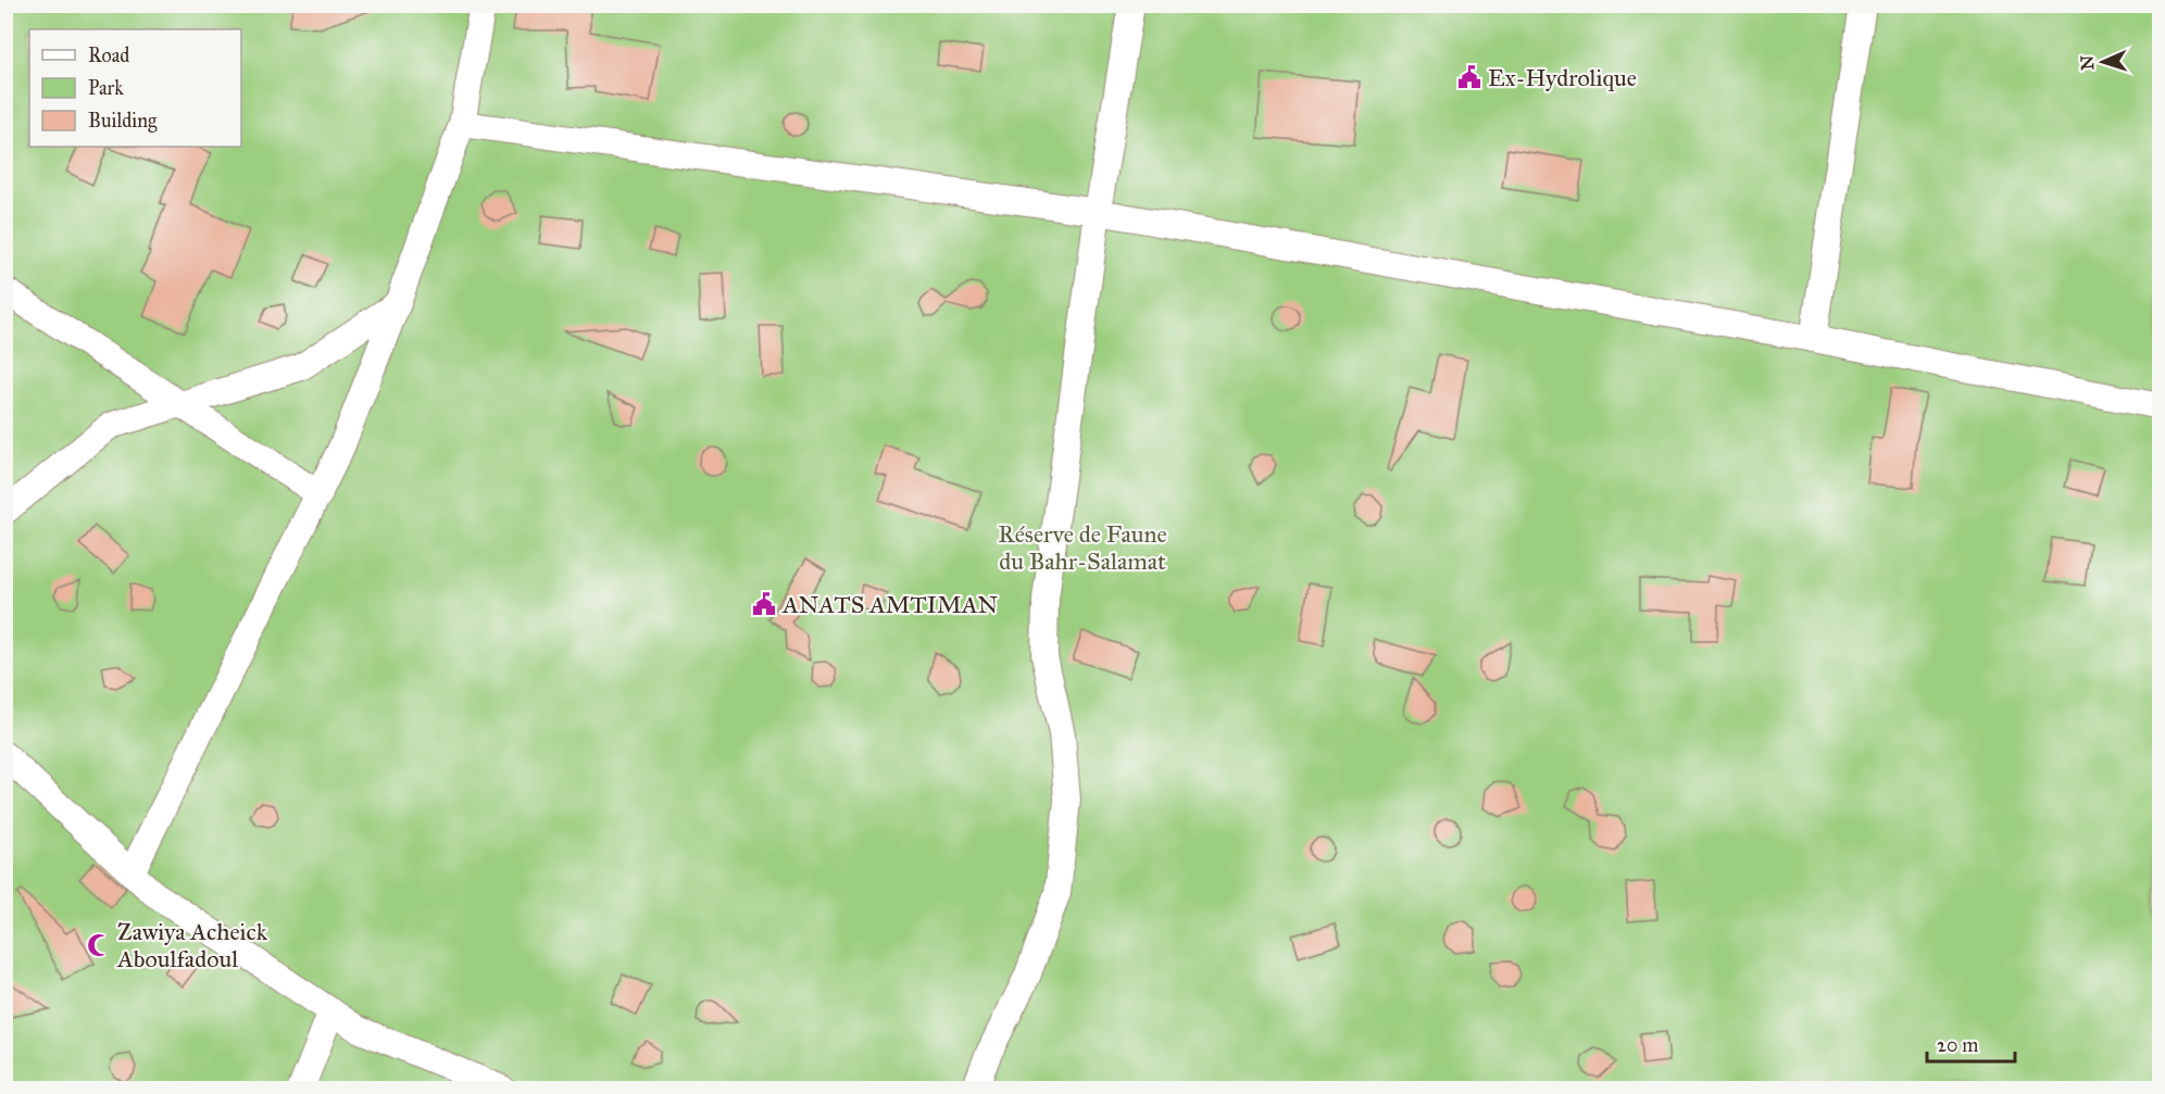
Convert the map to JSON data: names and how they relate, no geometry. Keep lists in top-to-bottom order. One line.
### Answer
{"parks":["Réserve de Faune du Bahr-Salamat"],"places":{"public building":["Ex-Hydrolique","ANATS AMTIMAN"],"mosque":["Zawiya Acheick Aboulfadoul"]},"legend":["Road","Park","Building"],"scale_bar":"20 m","north":"left"}
